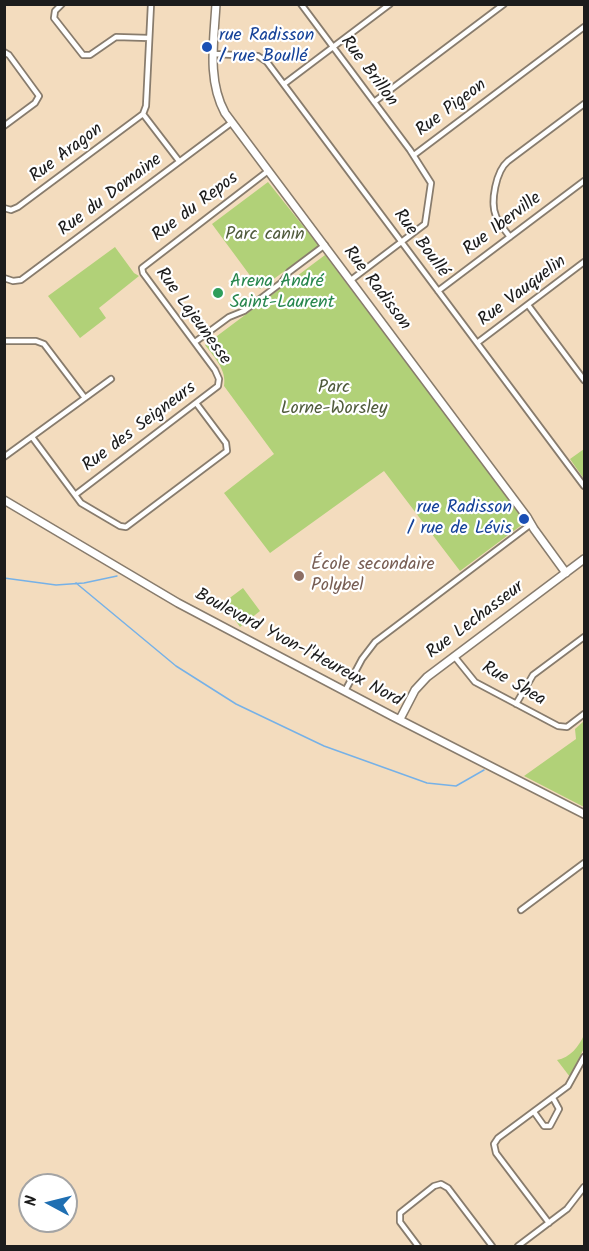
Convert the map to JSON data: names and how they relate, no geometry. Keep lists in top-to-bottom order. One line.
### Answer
{"streets":{"street":["Rue Brillon","Rue Pigeon","Rue Aragon","Rue du Domaine","Rue du Repos","Rue Iberville","Rue Boullé","Rue Radisson","Rue Vauquelin","Rue Lajeunesse","Rue des Seigneurs","Rue Lechasseur","Boulevard Yvon-l'Heureux Nord","Rue Shea"]},"crossings":[["Rue Brillon","Rue Pigeon"],["Rue Pigeon","Rue Boullé"],["Rue Pigeon","Rue Radisson"],["Rue du Domaine","Rue Radisson"],["Rue du Repos","Rue Radisson"],["Rue du Repos","Rue Lajeunesse"],["Rue Iberville","Rue Boullé"],["Rue Boullé","Rue Radisson"],["Rue Boullé","Rue Vauquelin"],["Rue Radisson","Rue Lechasseur"],["Rue Lajeunesse","Rue des Seigneurs"],["Rue Lechasseur","Boulevard Yvon-l'Heureux Nord"],["Rue Lechasseur","Rue Shea"]],"parks":["Parc canin","Parc Lorne-Worsley"],"places":["rue Radisson / rue Boullé","Arena André Saint-Laurent","rue Radisson / rue de Lévis","École secondaire Polybel"],"north":"left"}
